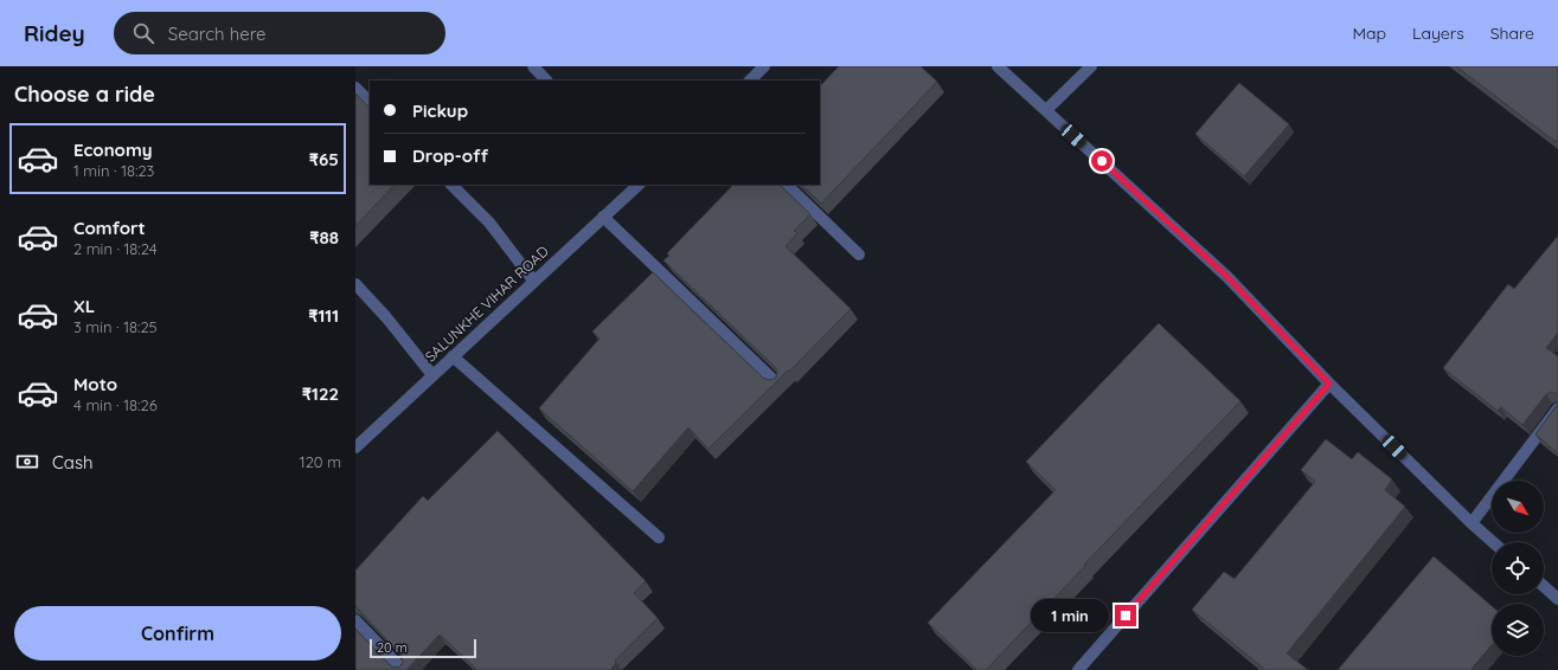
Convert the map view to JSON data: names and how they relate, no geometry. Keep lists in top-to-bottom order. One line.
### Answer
{"streets":{"street":["SALUNKHE VIHAR ROAD"]},"scale_bar":"20 m","north":"bottom right","page":{"header":"Ridey","search":"Search here","nav":["Map","Layers","Share"],"heading":"Choose a ride","banner":["Pickup","Drop-off"],"list":[{"name":"Economy","note":"1 min · 18:23","value":"₹65"},{"name":"Comfort","note":"2 min · 18:24","value":"₹88"},{"name":"XL","note":"3 min · 18:25","value":"₹111"},{"name":"Moto","note":"4 min · 18:26","value":"₹122"}],"pay":["Cash","120 m"],"buttons":"Confirm","bubble":"1 min","scale":"20 m"}}
